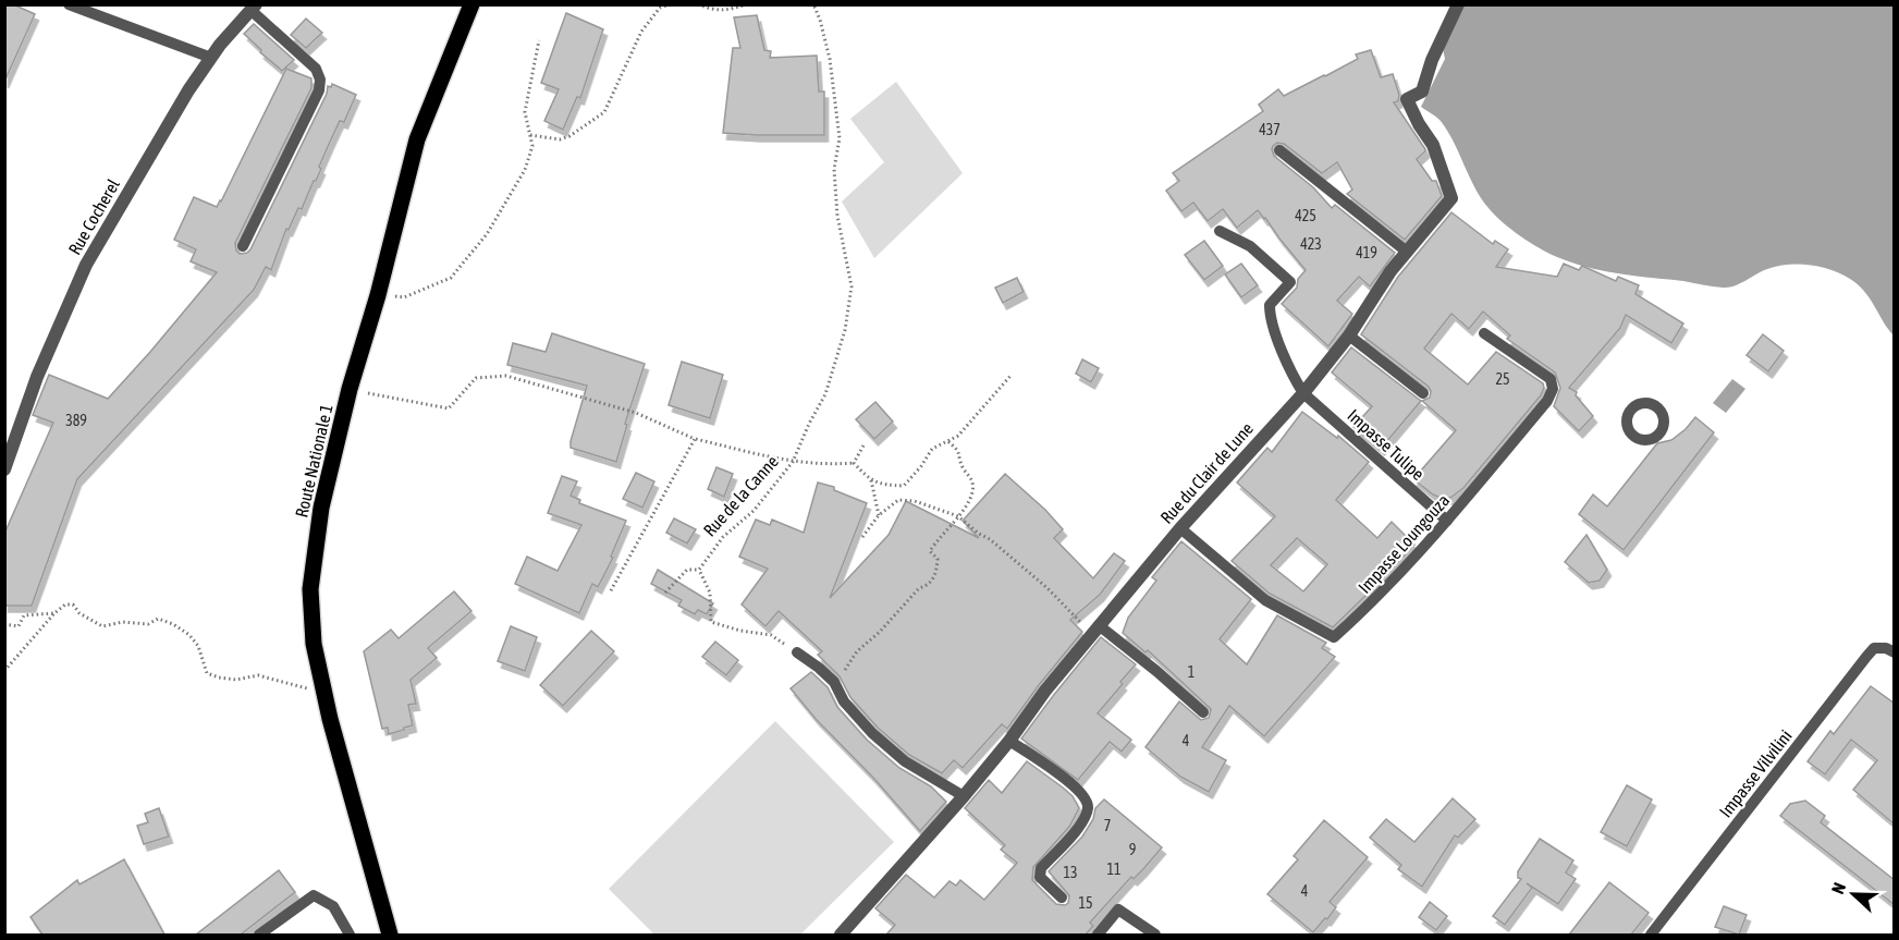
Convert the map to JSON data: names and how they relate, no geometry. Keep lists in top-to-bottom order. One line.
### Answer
{"streets":{"main road":["Route Nationale 1"],"street":["Rue Cocherel","Rue du Clair de Lune"],"lane":["Impasse Tulipe","Impasse Loungouza","Impasse Vilvilini"],"path":["Rue de la Canne"]},"crossings":[["Impasse Tulipe","Rue du Clair de Lune"],["Impasse Tulipe","Impasse Loungouza"],["Rue du Clair de Lune","Impasse Loungouza"]],"house_numbers":["437","425","423","419","25","389","1","4","7","9","11","13","4","15"],"north":"left"}
